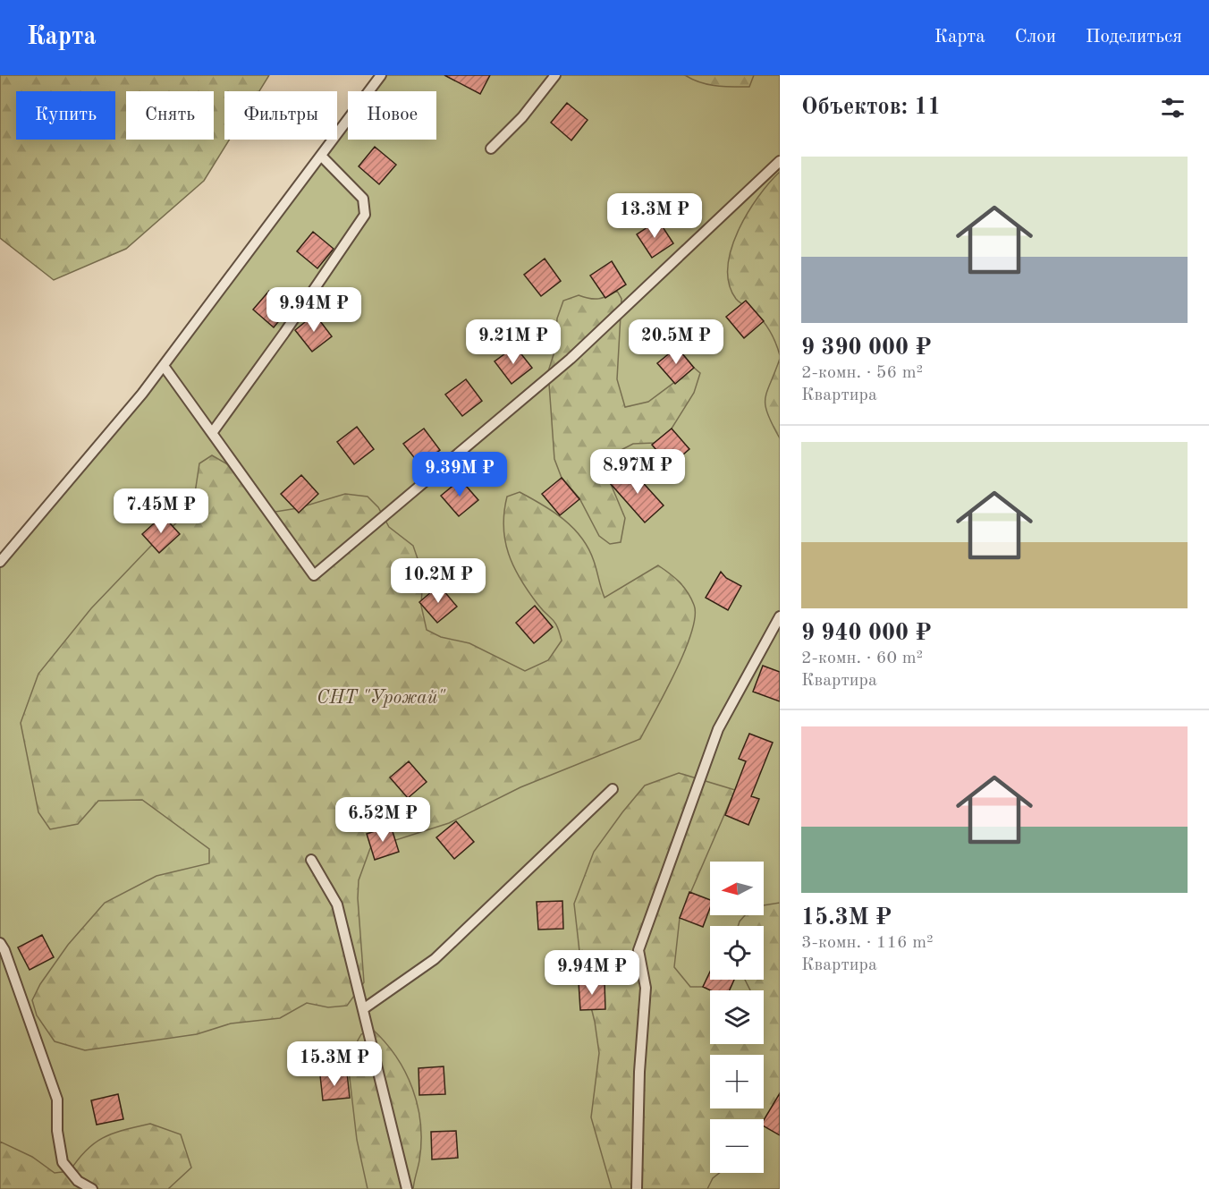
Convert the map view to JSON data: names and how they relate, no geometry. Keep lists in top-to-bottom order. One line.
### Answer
{"parks":["СНТ \"Урожай\""],"north":"left","page":{"header":"Карта","nav":["Карта","Слои","Поделиться"],"heading":"Объектов: 11","chip":["Купить","Снять","Фильтры","Новое"],"list":[{"name":"9 390 000 ₽","note":"2-комн. · 56 m² · Квартира"},{"name":"9 940 000 ₽","note":"2-комн. · 60 m² · Квартира"},{"name":"15.3M ₽","note":"3-комн. · 116 m² · Квартира"}],"price":["13.3M ₽","9.94M ₽","9.21M ₽","20.5M ₽","8.97M ₽","9.39M ₽","7.45M ₽","10.2M ₽","6.52M ₽","9.94M ₽","15.3M ₽"],"map_buttons":["+","−"]}}
